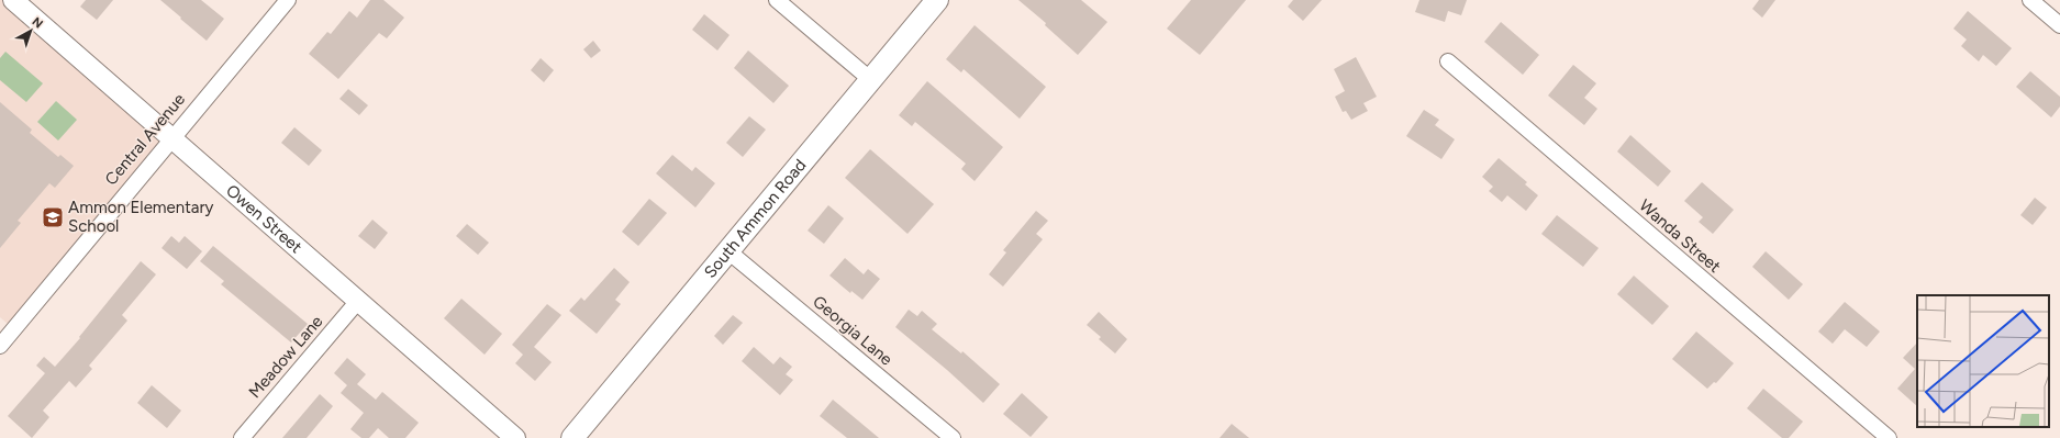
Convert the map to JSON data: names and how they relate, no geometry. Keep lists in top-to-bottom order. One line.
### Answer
{"streets":{"main road":["South Ammon Road"],"street":["Central Avenue","Owen Street","Wanda Street","Georgia Lane","Meadow Lane"]},"crossings":[["Central Avenue","Owen Street"],["Owen Street","Meadow Lane"],["South Ammon Road","Georgia Lane"]],"places":{"school or university":["Ammon Elementary School"]},"north":"top right"}
